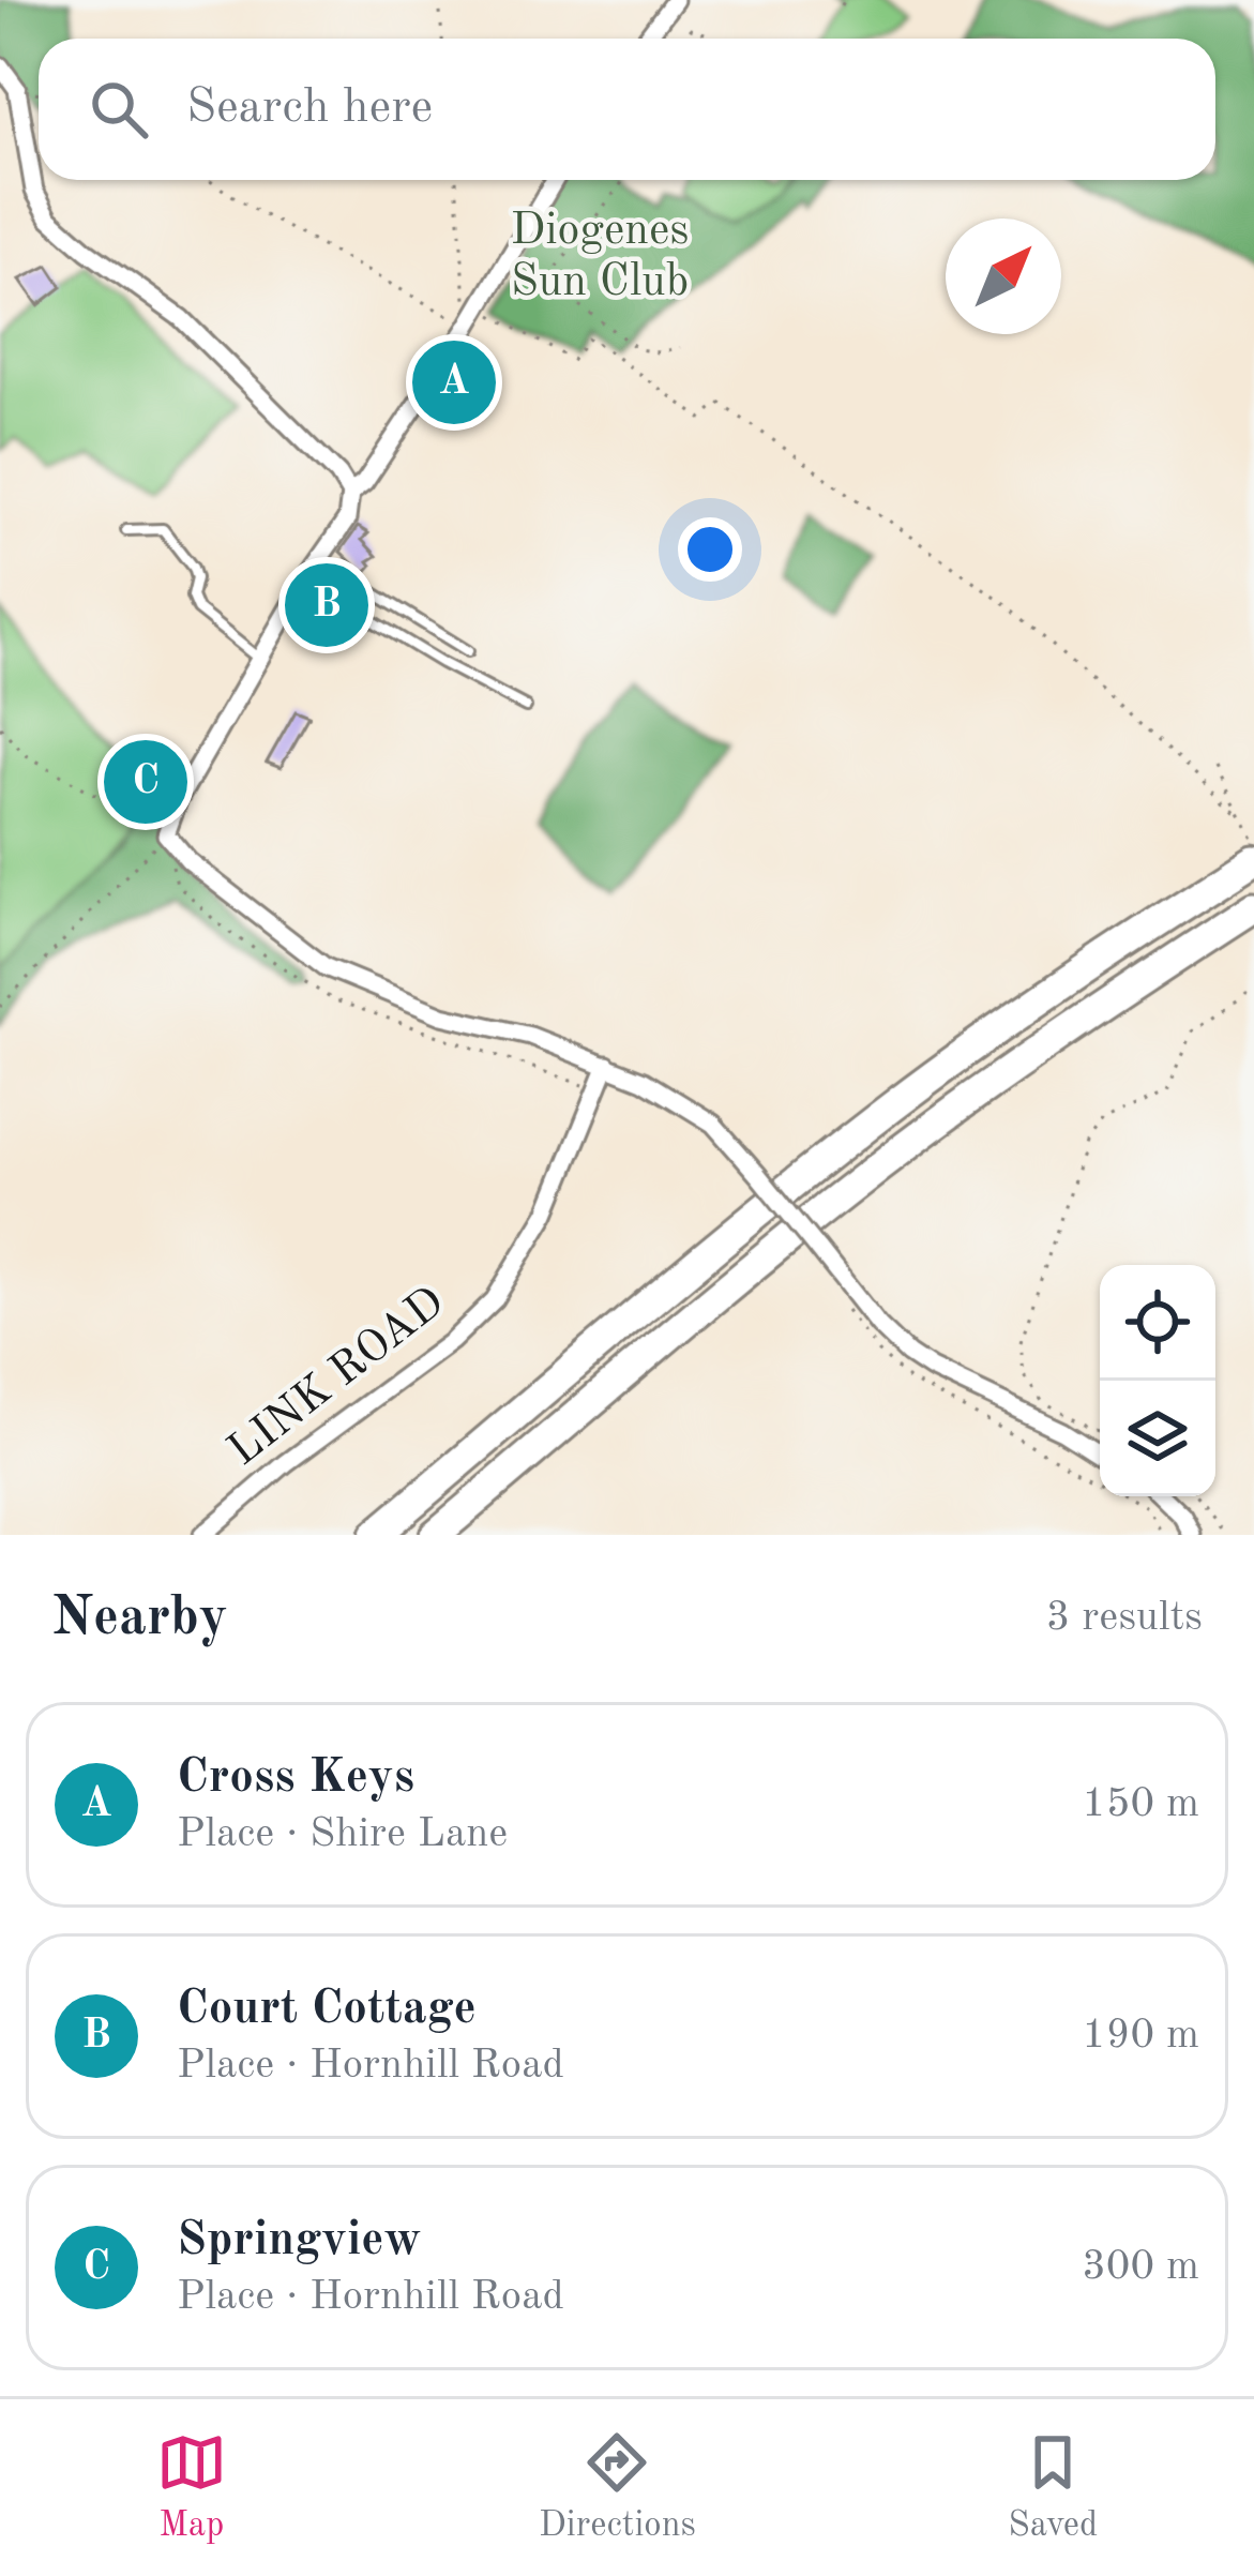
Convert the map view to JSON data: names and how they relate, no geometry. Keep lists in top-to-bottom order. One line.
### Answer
{"streets":{"street":["LINK ROAD"]},"parks":["Diogenes Sun Club"],"north":"top right","page":{"search":"Search here","pins":["A","B","C"],"heading":["Nearby","3 results"],"list":[{"mark":"A","name":"Cross Keys","note":"Place · Shire Lane","value":"150 m"},{"mark":"B","name":"Court Cottage","note":"Place · Hornhill Road","value":"190 m"},{"mark":"C","name":"Springview","note":"Place · Hornhill Road","value":"300 m"}],"nav":["Map","Directions","Saved"]}}
